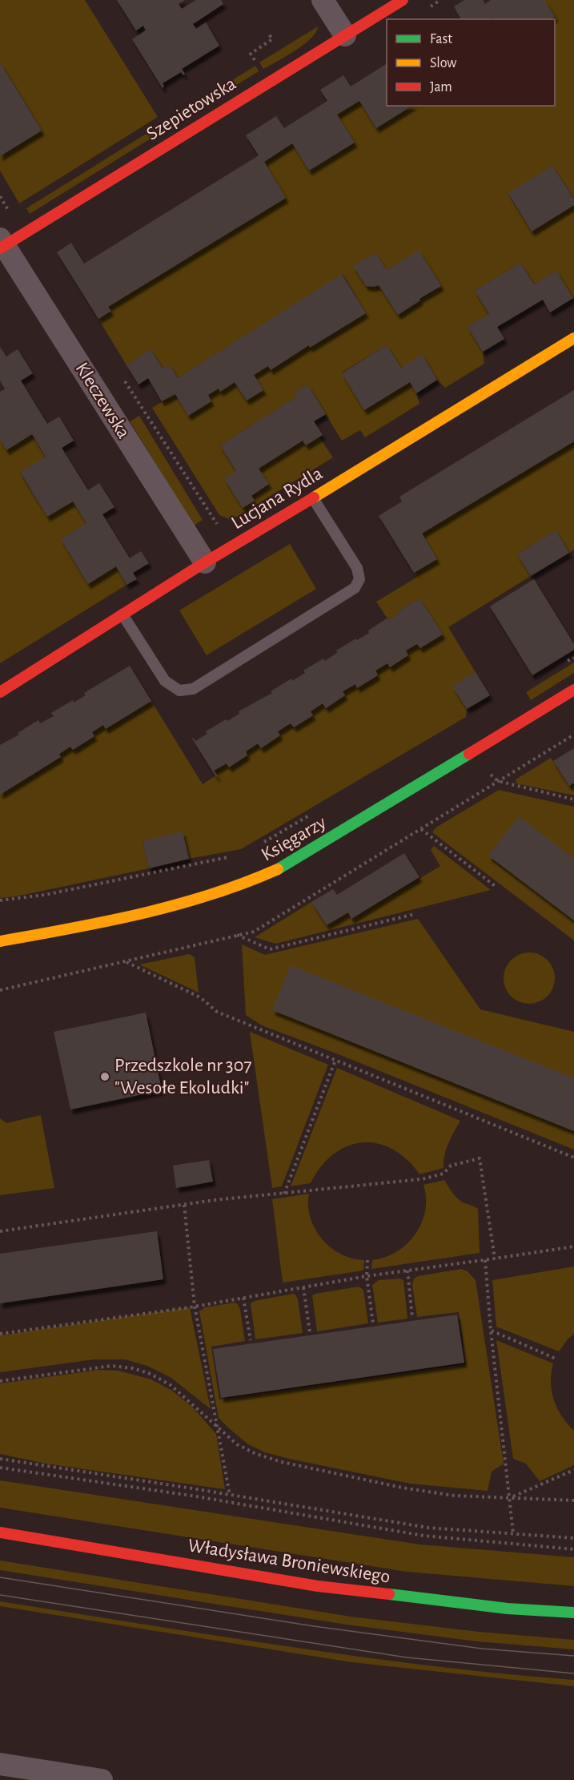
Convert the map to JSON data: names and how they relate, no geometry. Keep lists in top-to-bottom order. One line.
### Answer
{"streets":{"street":["Szepietowska","Kleczewska","Lucjana Rydla","Księgarzy","Władysława Broniewskiego"]},"crossings":[["Szepietowska","Kleczewska"],["Kleczewska","Lucjana Rydla"]],"places":["Przedszkole nr 307 \"Wesołe Ekoludki\""],"legend":["Fast","Slow","Jam"]}
